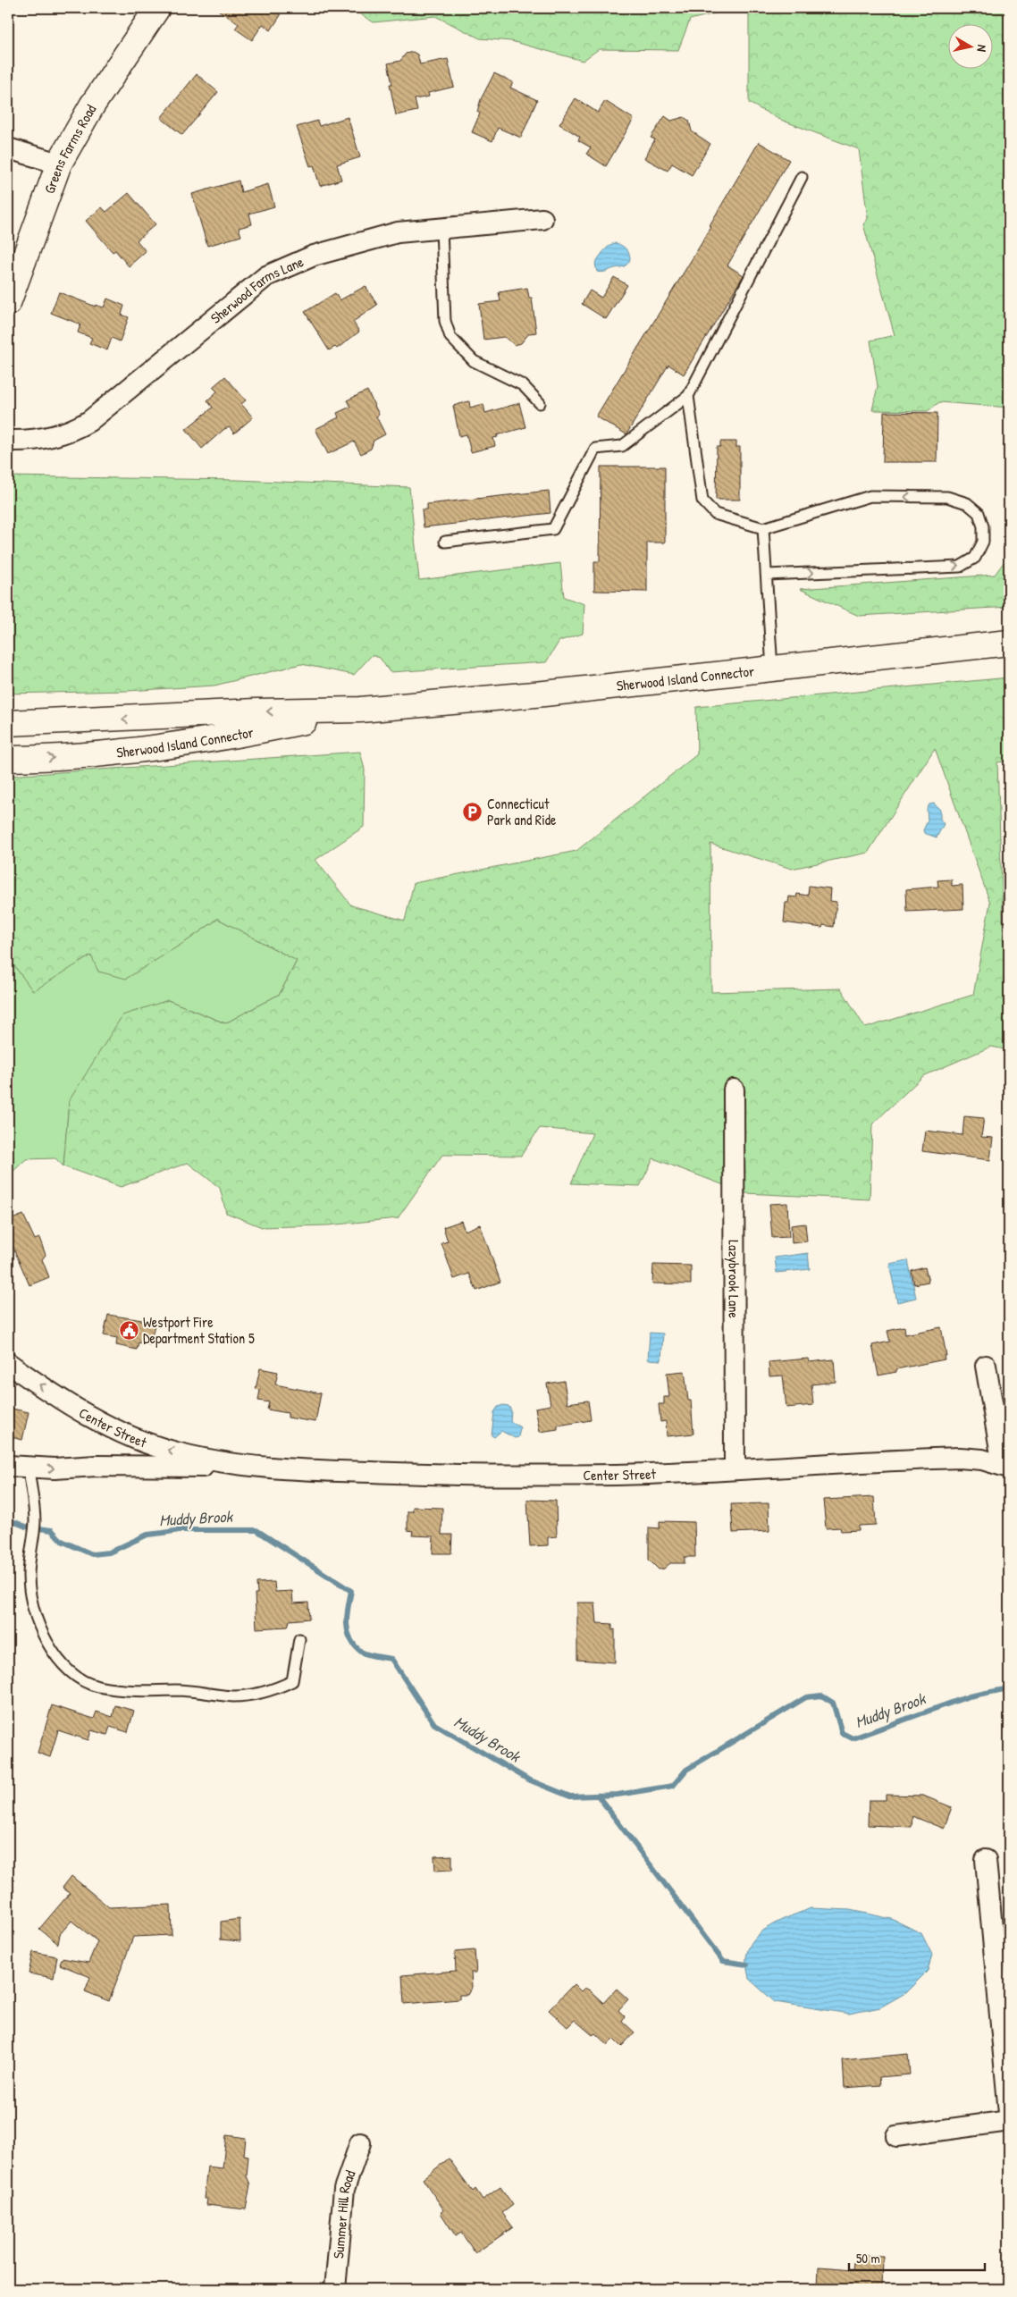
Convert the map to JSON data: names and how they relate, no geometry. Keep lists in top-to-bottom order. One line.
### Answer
{"streets":{"main road":["Greens Farms Road","Sherwood Island Connector"],"street":["Sherwood Farms Lane","Lazybrook Lane","Center Street","Summer Hill Road"]},"crossings":[["Lazybrook Lane","Center Street"]],"water":["Muddy Brook"],"places":{"parking":["Connecticut Park and Ride"],"public building":["Westport Fire Department Station 5"]},"scale_bar":"50 m","north":"right"}
